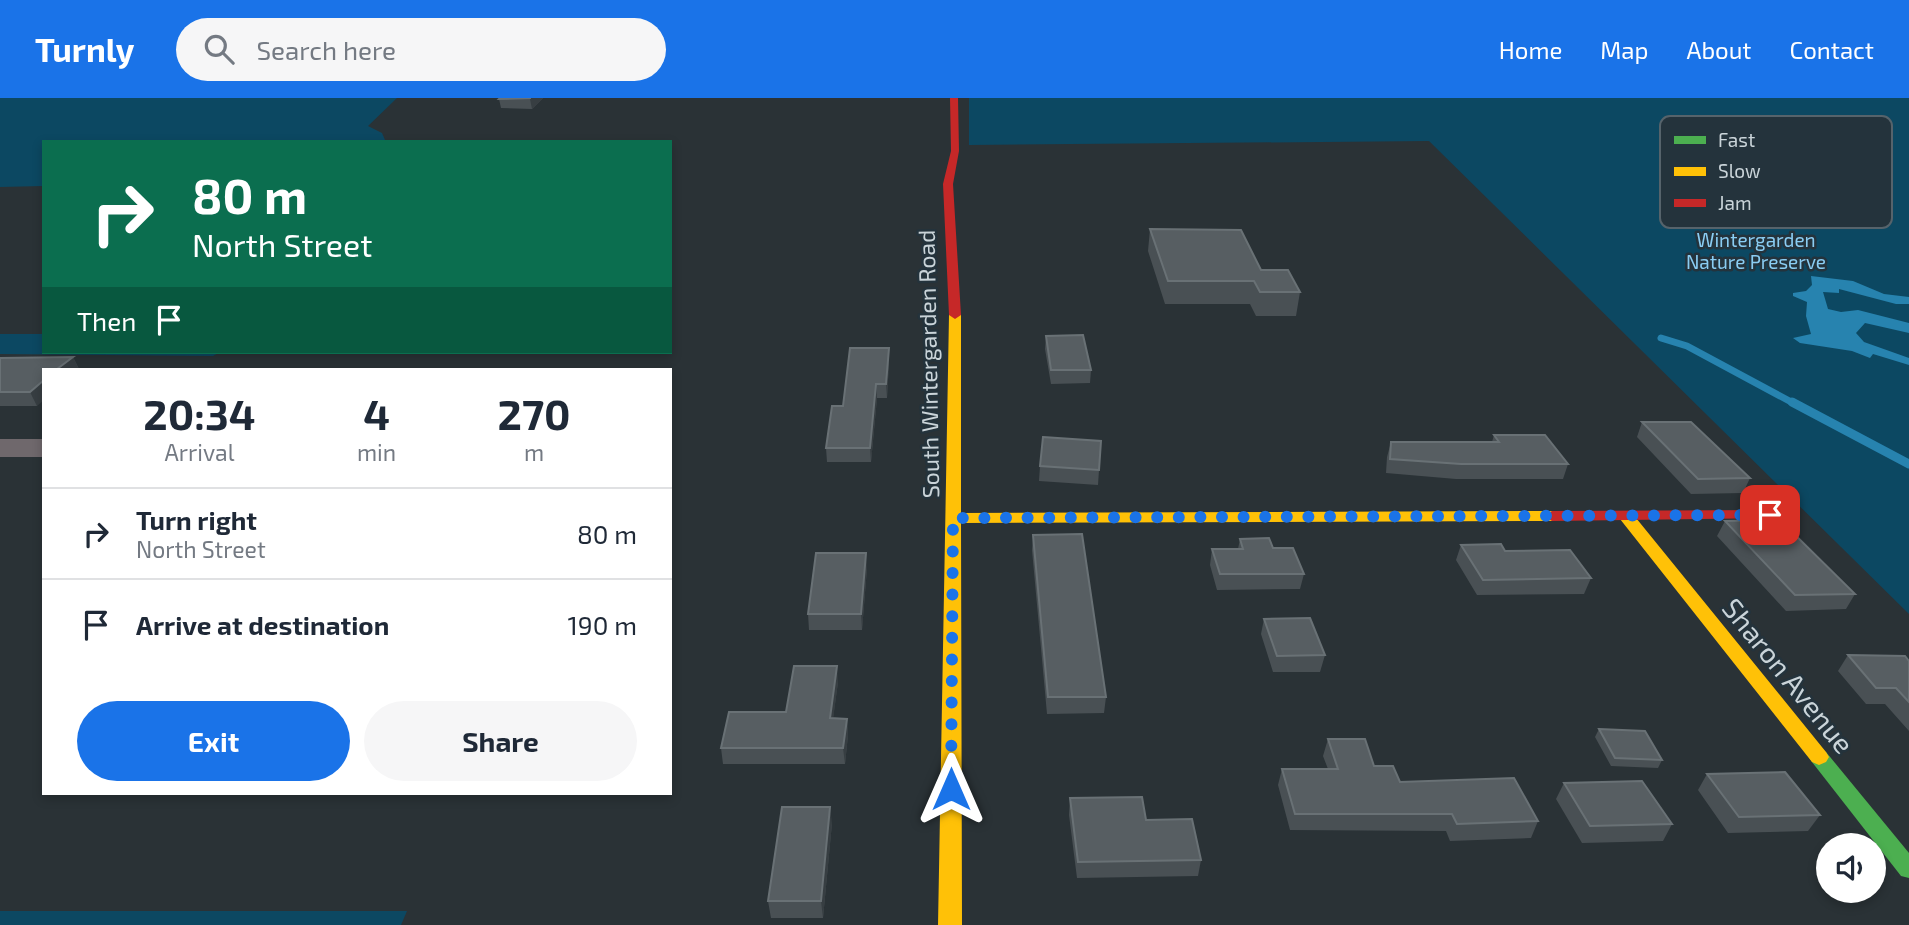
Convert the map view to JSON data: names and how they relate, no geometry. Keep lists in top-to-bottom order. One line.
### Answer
{"streets":{"street":["South Wintergarden Road","Sharon Avenue"]},"parks":["Wintergarden Nature Preserve"],"legend":["Fast","Slow","Jam"],"page":{"header":"Turnly","search":"Search here","nav":["Home","Map","About","Contact"],"turn":["80 m","North Street"],"then":"Then","eta":["20:34","Arrival","4","min","270","m"],"list":[{"name":"Turn right","note":"North Street","value":"80 m"},{"name":"Arrive at destination","value":"190 m"}],"buttons":["Exit","Share"]}}
